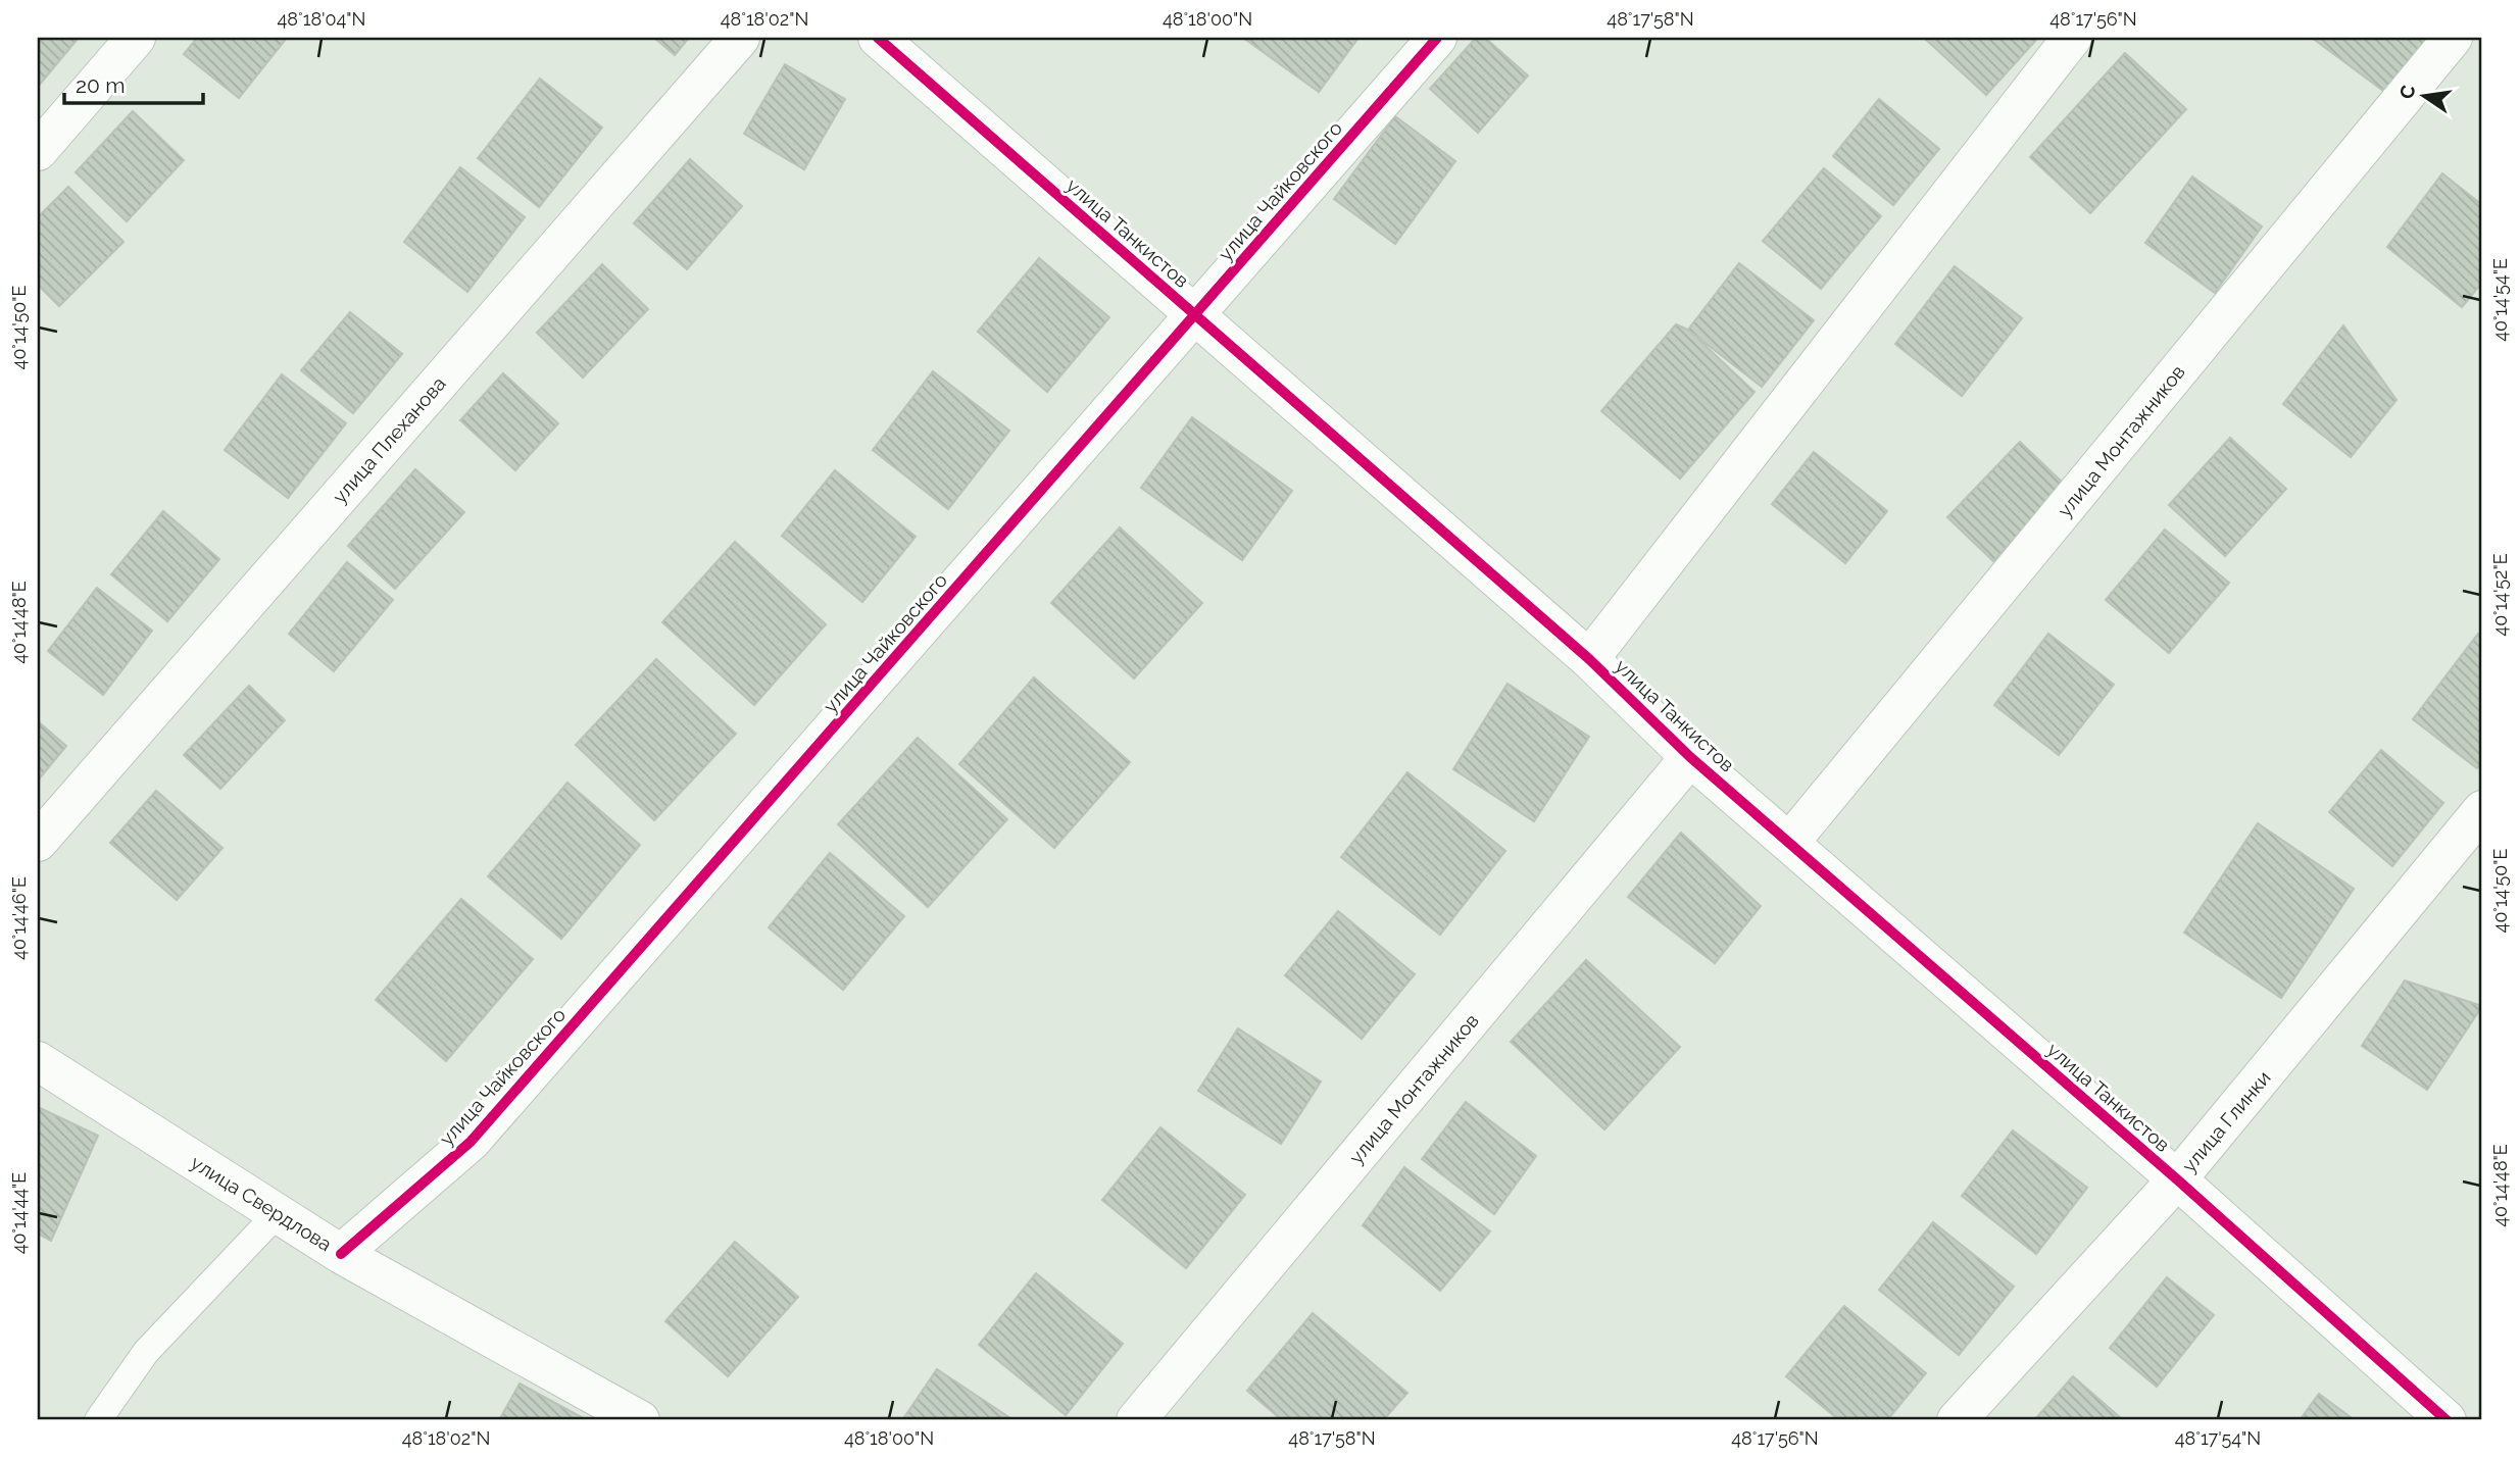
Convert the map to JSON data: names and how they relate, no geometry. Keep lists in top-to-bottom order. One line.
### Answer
{"streets":{"street":["улица Чайковского","улица Танкистов","улица Плеханова","улица Монтажников","улица Глинки","улица Свердлова"]},"crossings":[["улица Чайковского","улица Танкистов"],["улица Чайковского","улица Свердлова"],["улица Танкистов","улица Монтажников"],["улица Танкистов","улица Глинки"]],"scale_bar":"20 m","north":"left","coordinates":["48°18'04\"N","48°18'02\"N","48°18'00\"N","48°17'58\"N","48°17'56\"N","40°14'54\"E","40°14'50\"E","40°14'52\"E","40°14'48\"E","40°14'46\"E","40°14'44\"E","48°17'54\"N"]}
